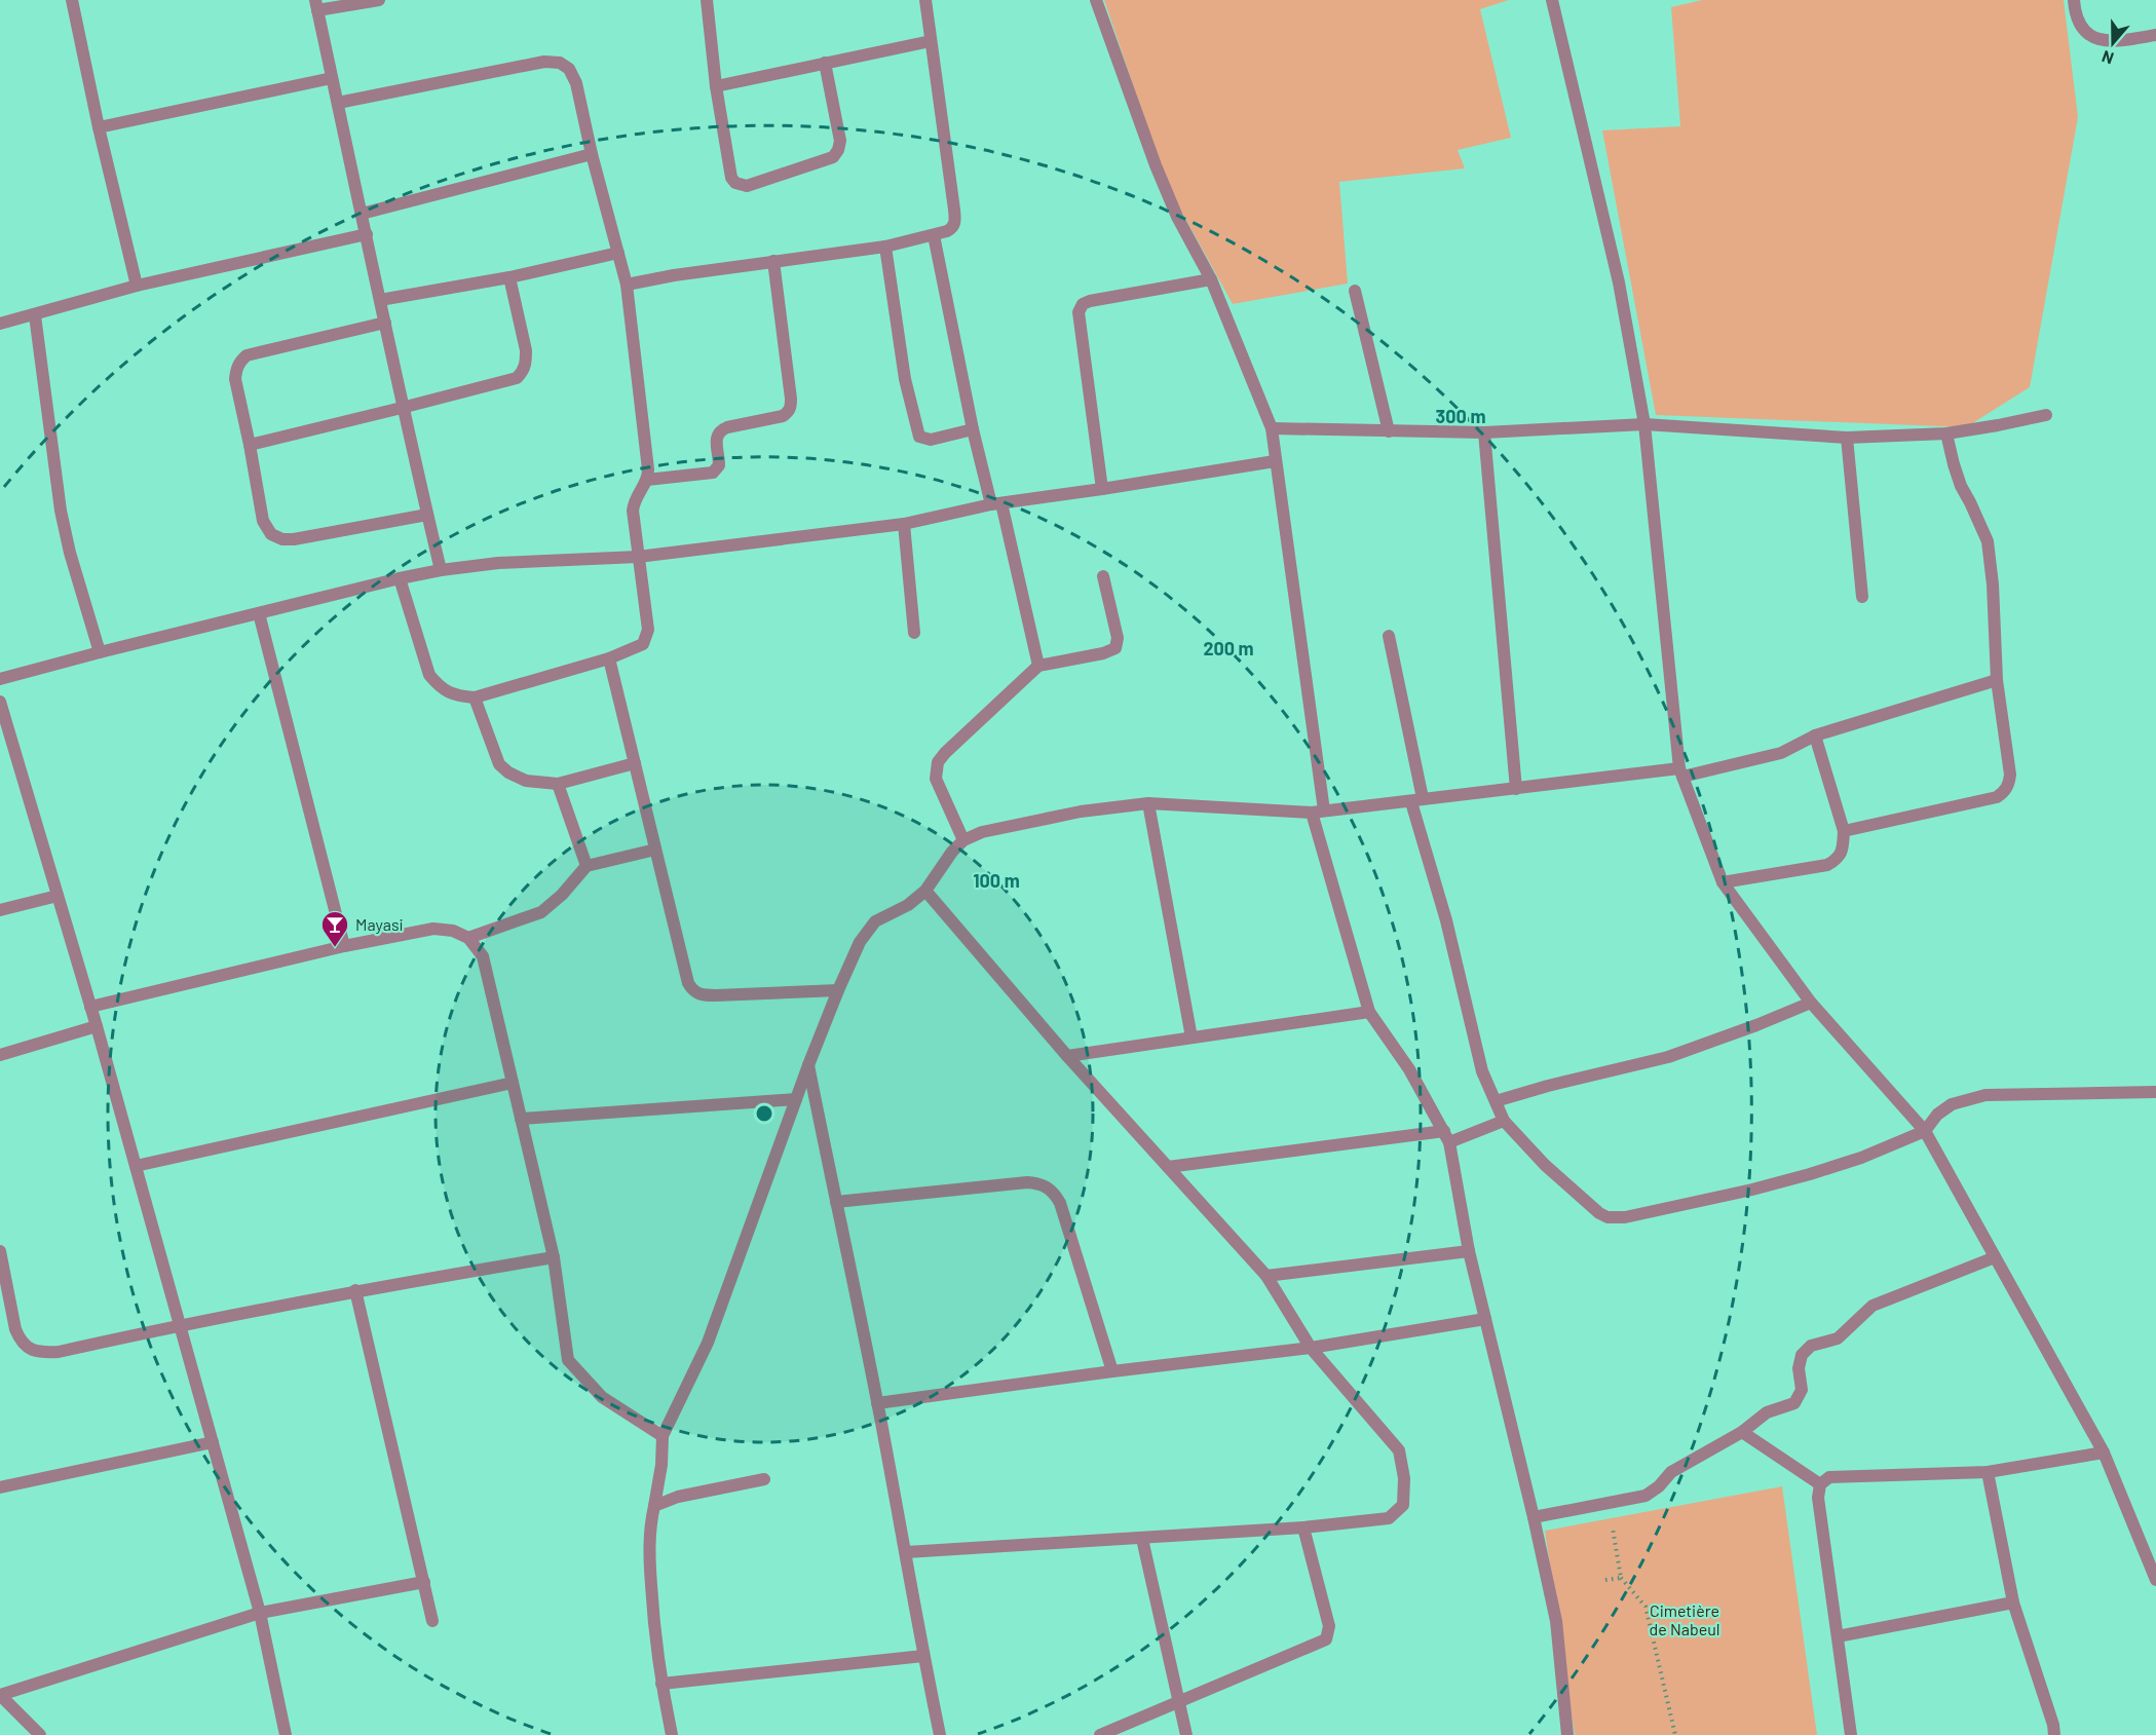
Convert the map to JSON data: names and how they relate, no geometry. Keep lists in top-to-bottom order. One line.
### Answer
{"parks":["Cimetière de Nabeul"],"places":{"bar":["Mayasi"]},"north":"bottom","rings":["300 m","200 m","100 m"]}
